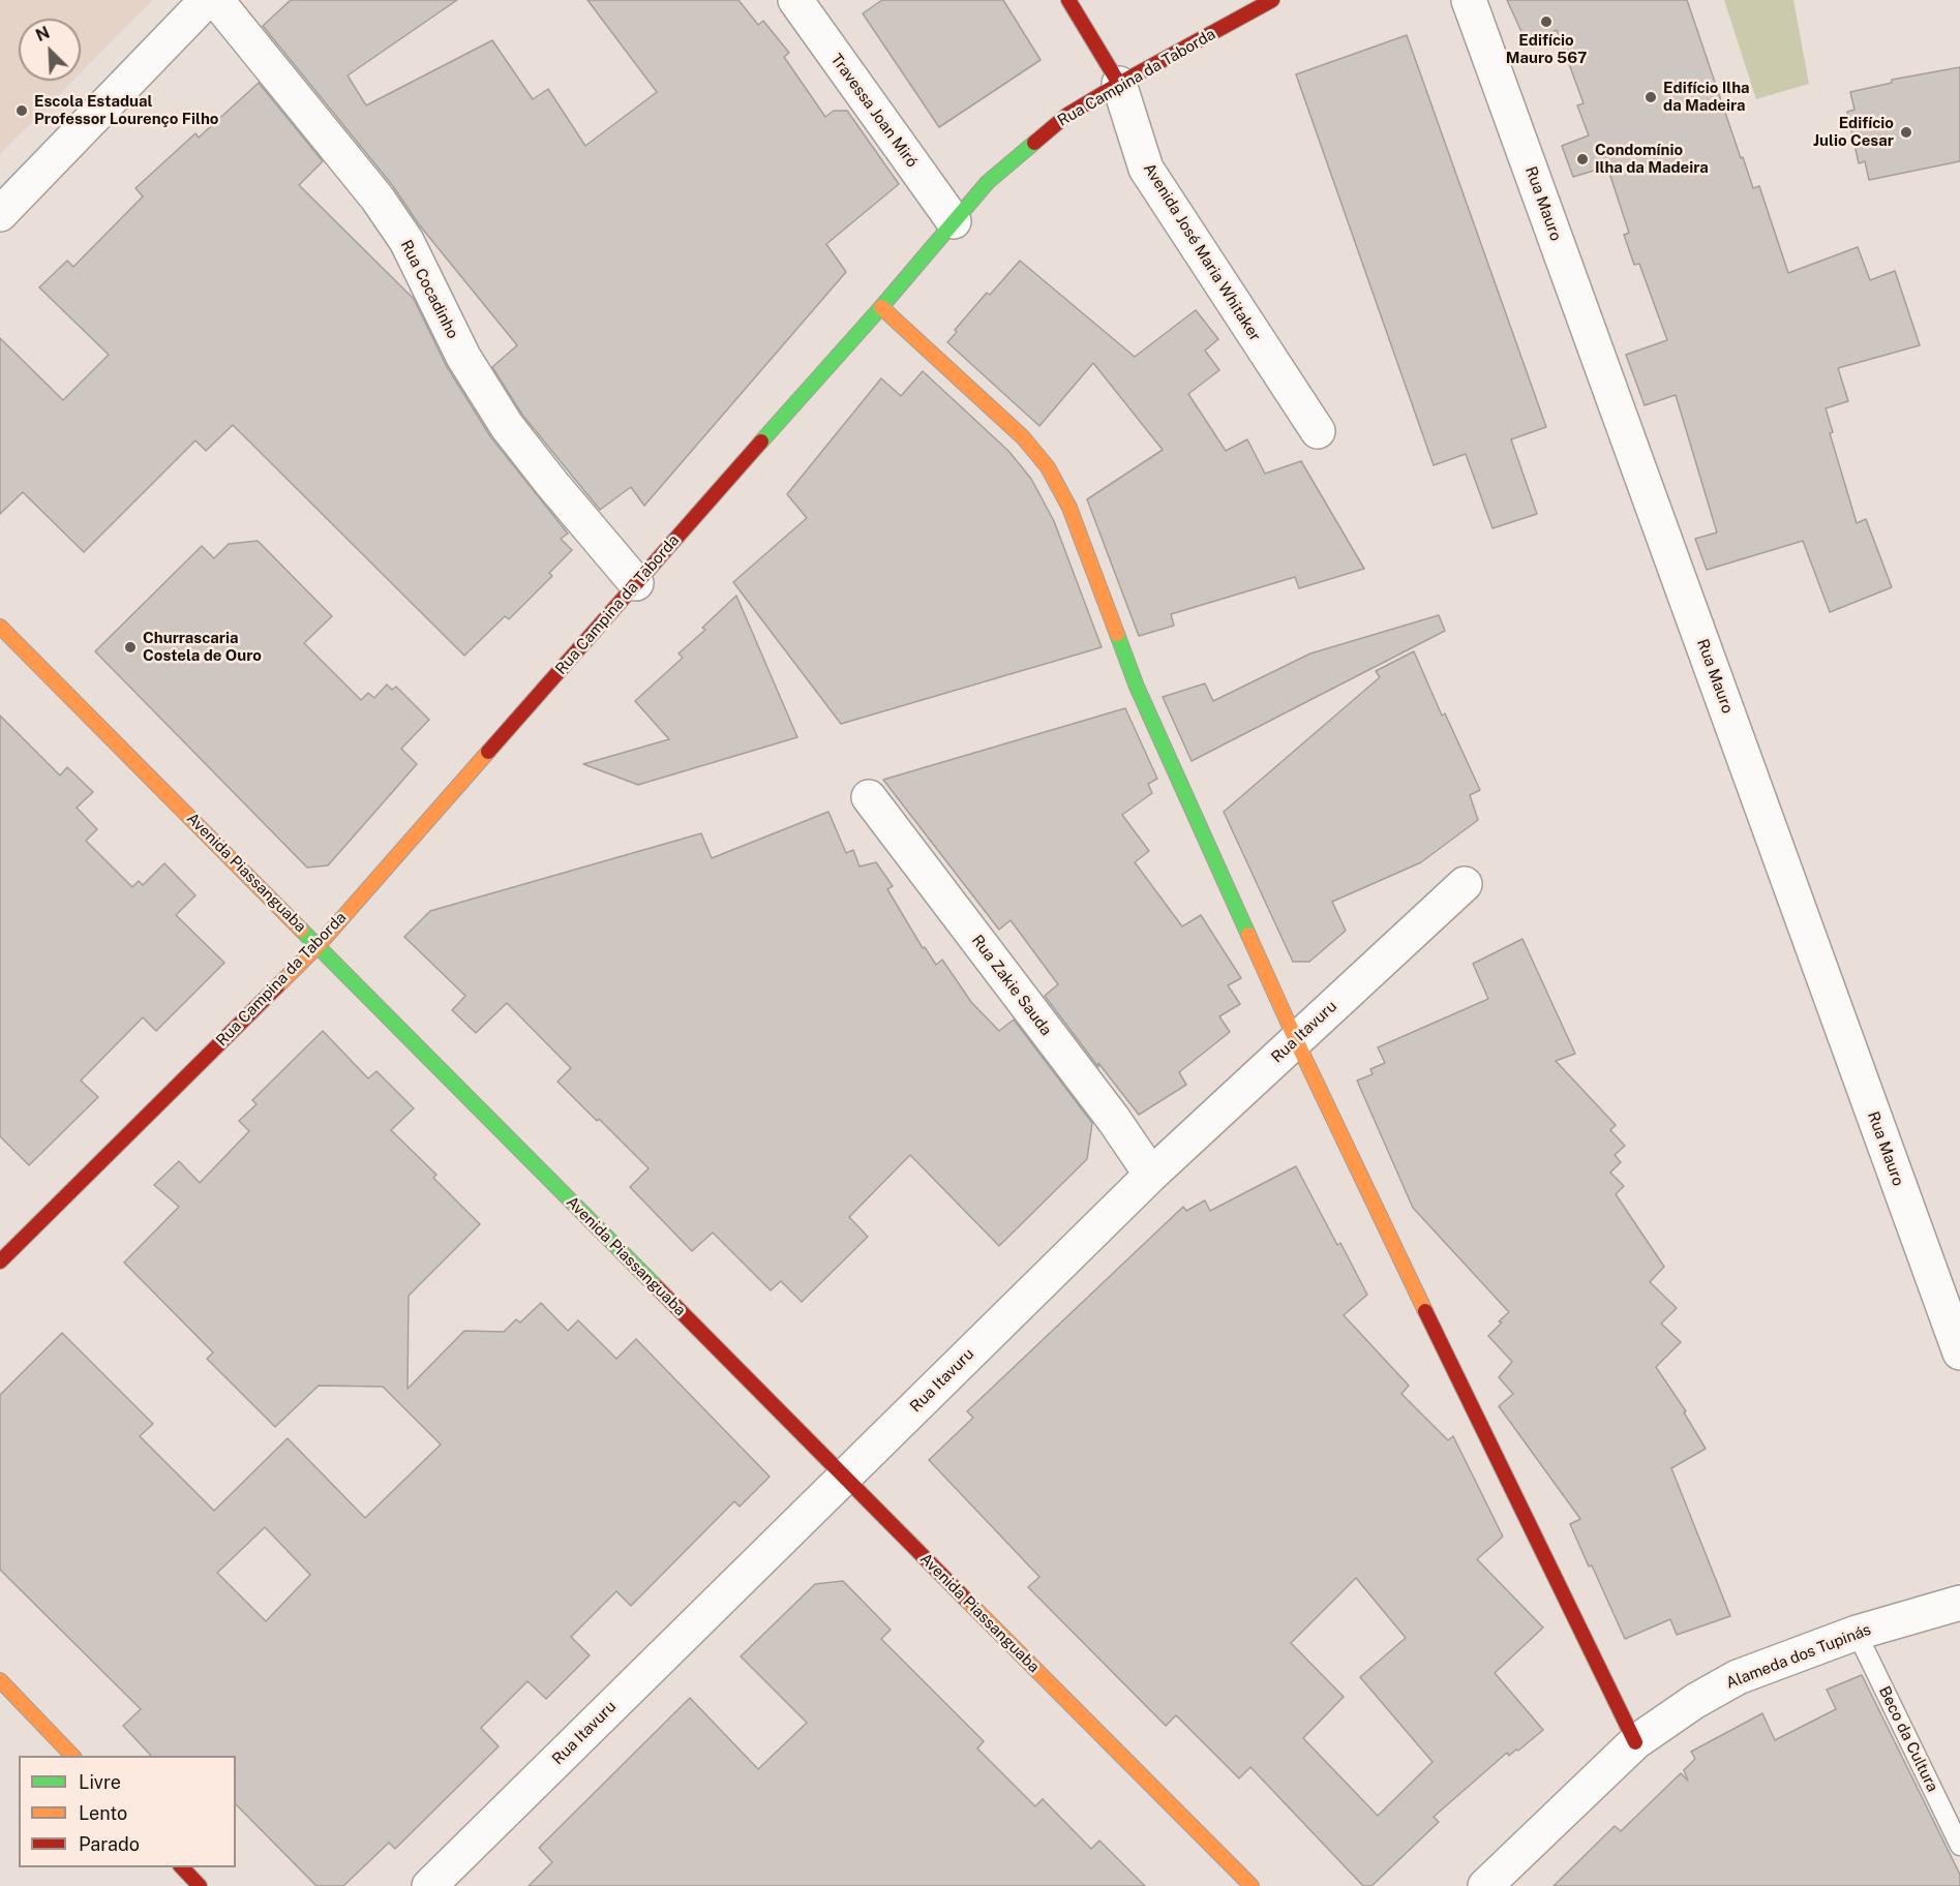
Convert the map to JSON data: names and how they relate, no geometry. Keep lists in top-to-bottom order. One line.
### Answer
{"streets":{"street":["Rua Campina da Taborda","Travessa Joan Miró","Rua Mauro","Avenida José Maria Whitaker","Rua Cocadinho","Avenida Piassanguaba","Rua Zakie Sauda","Rua Itavuru","Alameda dos Tupinás"],"lane":["Beco da Cultura"]},"crossings":[["Rua Campina da Taborda","Travessa Joan Miró"],["Rua Campina da Taborda","Avenida José Maria Whitaker"],["Rua Campina da Taborda","Rua Cocadinho"],["Rua Campina da Taborda","Avenida Piassanguaba"],["Avenida Piassanguaba","Rua Itavuru"],["Rua Zakie Sauda","Rua Itavuru"],["Alameda dos Tupinás","Beco da Cultura"]],"places":["Edifício Mauro 567","Edifício Ilha da Madeira","Escola Estadual Professor Lourenço Filho","Edifício Julio Cesar","Condomínio Ilha da Madeira","Churrascaria Costela de Ouro"],"legend":["Livre","Lento","Parado"],"north":"top left"}
